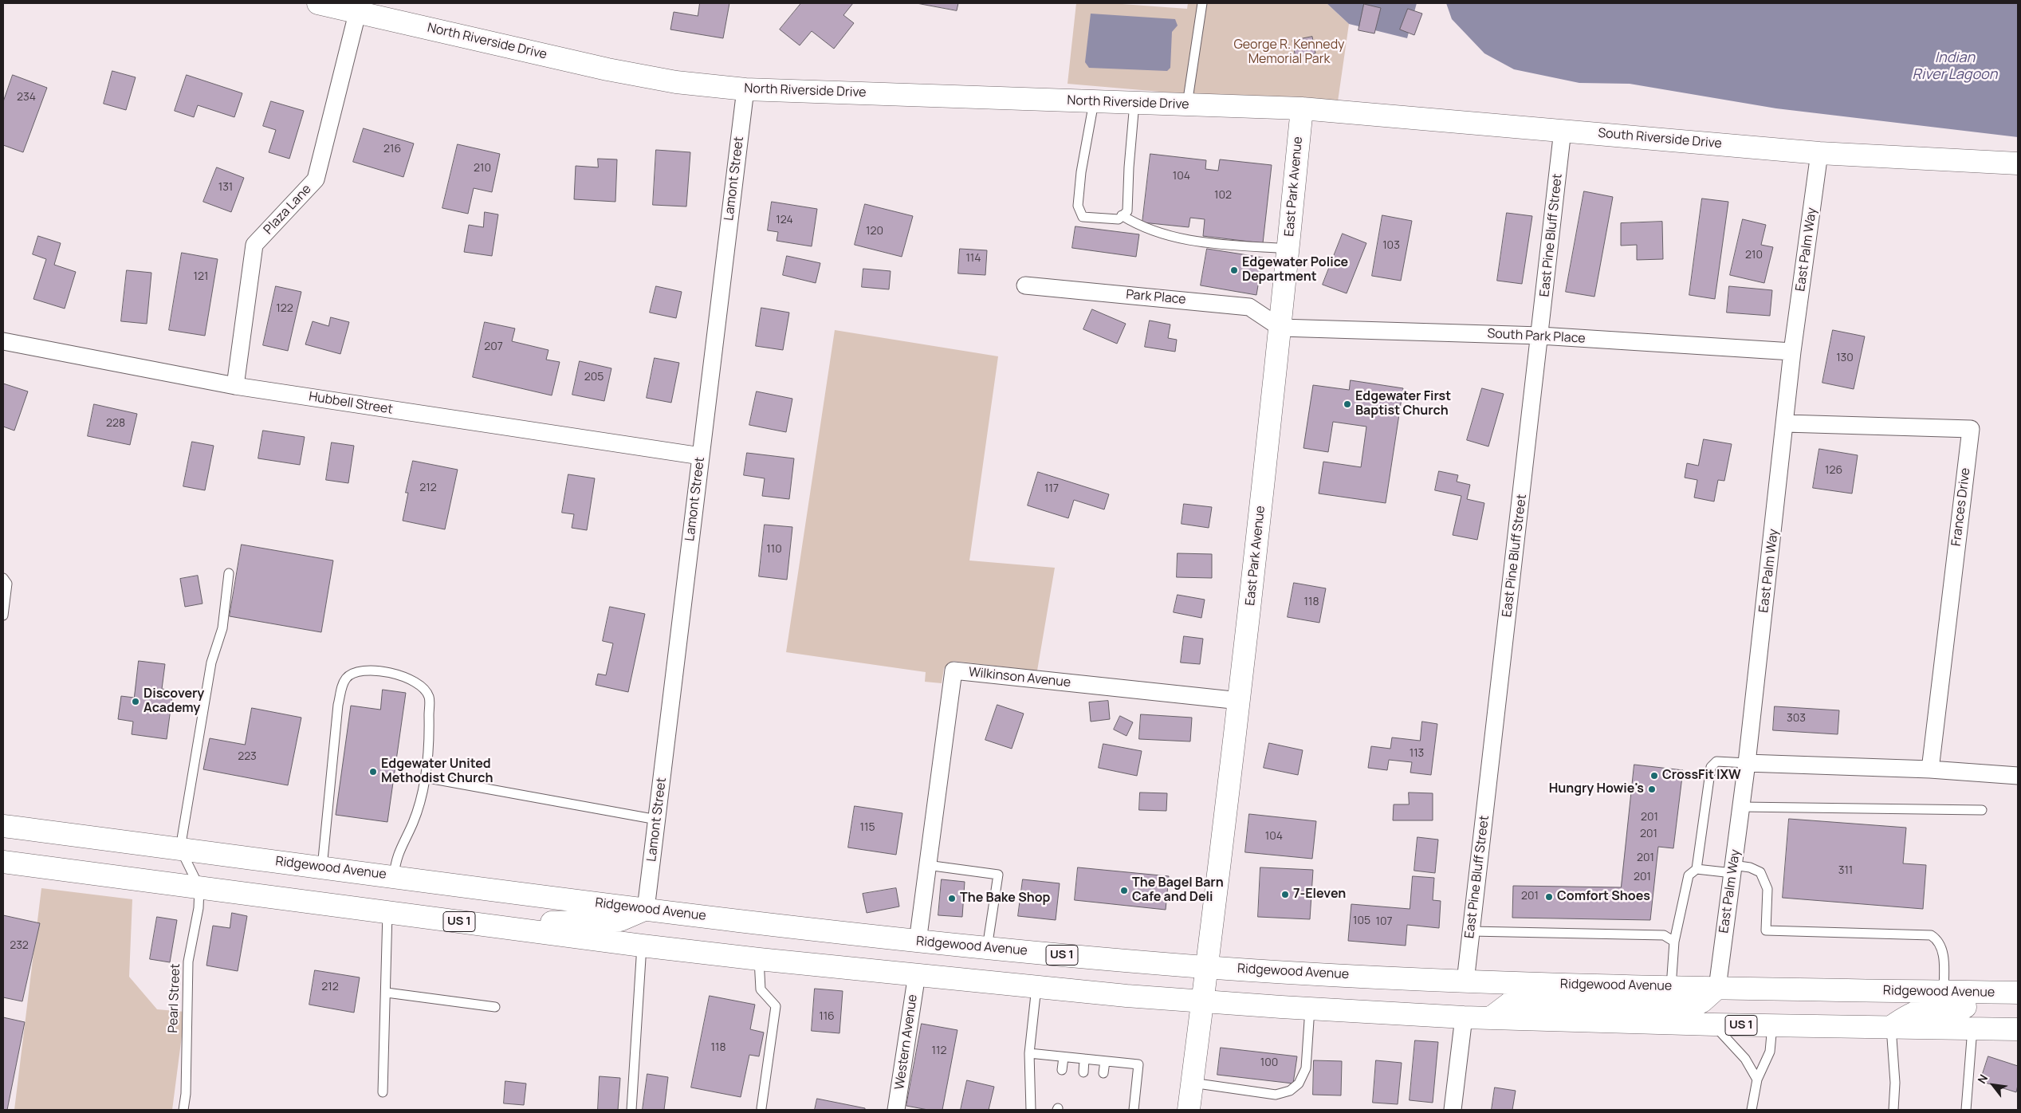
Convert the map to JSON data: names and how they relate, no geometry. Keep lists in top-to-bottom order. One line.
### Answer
{"streets":{"main road":["North Riverside Drive","South Riverside Drive","East Park Avenue","Ridgewood Avenue","US 1"],"street":["Lamont Street","Plaza Lane","East Pine Bluff Street","East Palm Way","Park Place","South Park Place","Hubbell Street","Frances Drive","Wilkinson Avenue","Western Avenue"],"lane":["Pearl Street"]},"crossings":[["North Riverside Drive","South Riverside Drive"],["North Riverside Drive","Lamont Street"],["North Riverside Drive","East Park Avenue"],["North Riverside Drive","Plaza Lane"],["South Riverside Drive","East Park Avenue"],["South Riverside Drive","East Pine Bluff Street"],["South Riverside Drive","East Palm Way"],["Lamont Street","Hubbell Street"],["Lamont Street","Ridgewood Avenue"],["East Park Avenue","Park Place"],["East Park Avenue","South Park Place"],["East Park Avenue","Wilkinson Avenue"],["East Park Avenue","Ridgewood Avenue"],["East Park Avenue","US 1"],["Plaza Lane","Hubbell Street"],["East Pine Bluff Street","South Park Place"],["East Pine Bluff Street","Ridgewood Avenue"],["East Palm Way","South Park Place"],["East Palm Way","Frances Drive"],["East Palm Way","Ridgewood Avenue"],["Park Place","South Park Place"],["Wilkinson Avenue","Ridgewood Avenue"],["US 1","Pearl Street"],["US 1","Western Avenue"]],"water":["Indian River Lagoon"],"parks":["George R. Kennedy Memorial Park"],"places":["Edgewater Police Department","Edgewater First Baptist Church","Discovery Academy","Edgewater United Methodist Church","CrossFit IXW","Hungry Howie's","The Bagel Barn Cafe and Deli","7-Eleven","Comfort Shoes","The Bake Shop"],"house_numbers":["234","216","210","104","131","102","124","120","103","210","114","121","122","207","130","205","228","126","212","117","110","118","303","113","223","201","115","201","104","201","311","201","201","105","107","232","212","116","118","112","100"],"north":"top left"}
